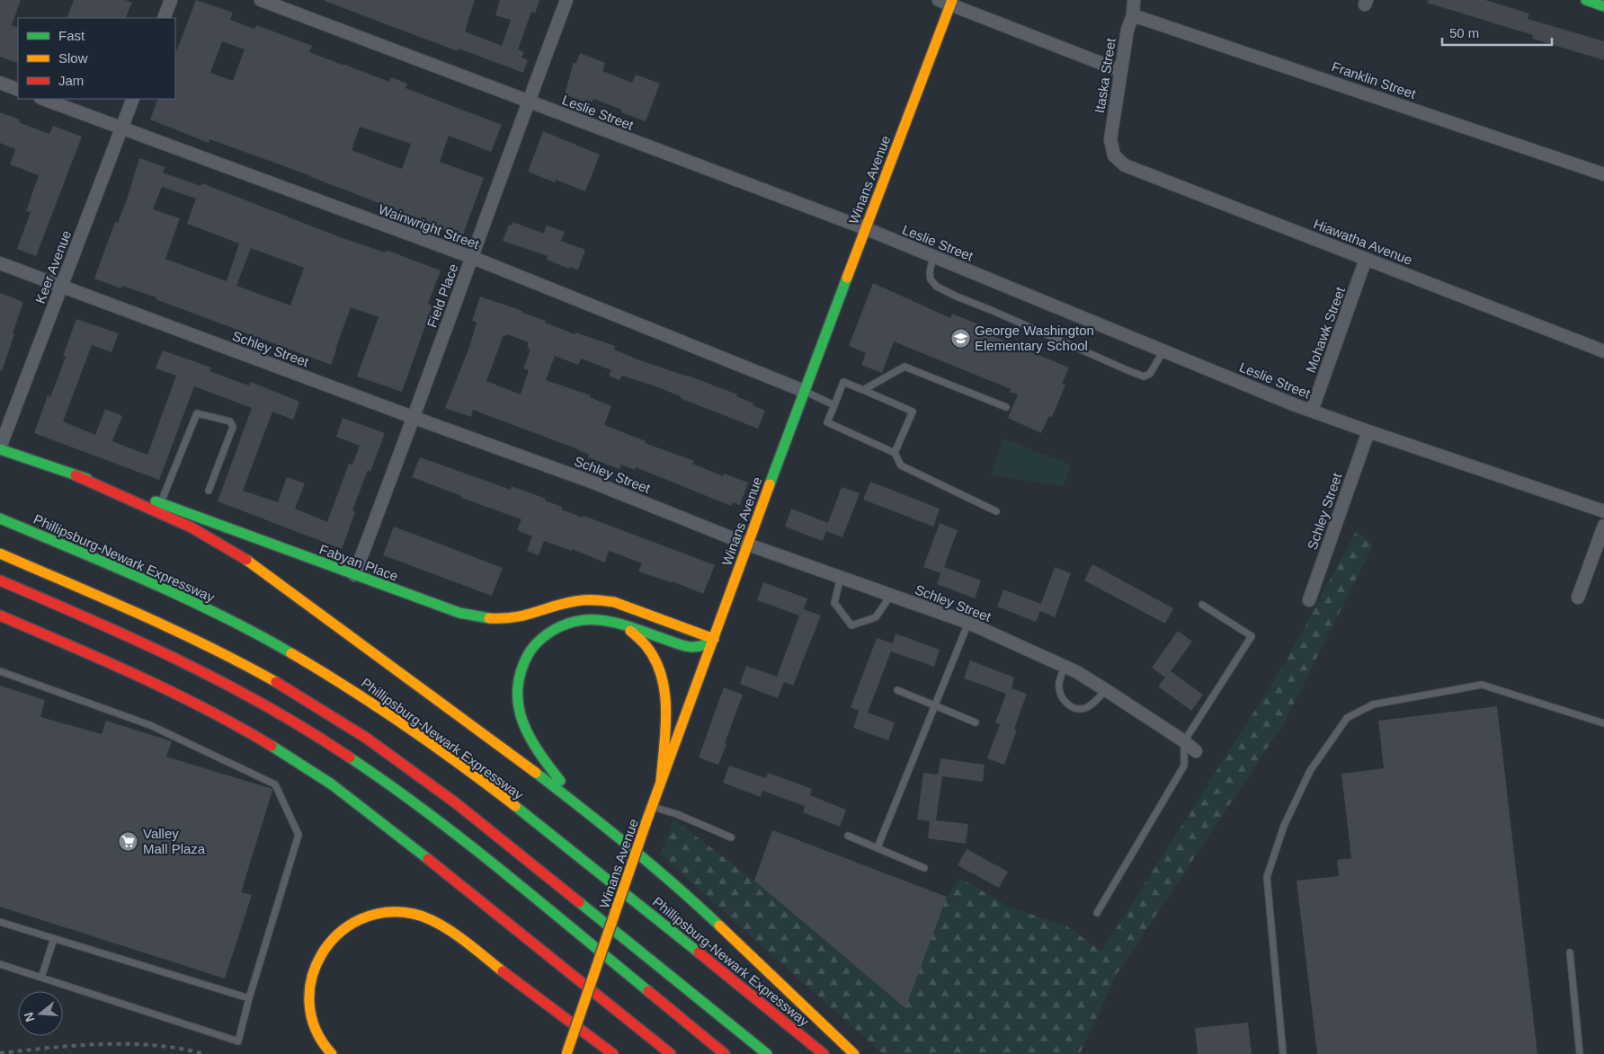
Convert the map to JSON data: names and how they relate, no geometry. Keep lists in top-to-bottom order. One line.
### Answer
{"streets":{"main road":["Winans Avenue","Phillipsburg-Newark Expressway","Fabyan Place"],"street":["Itaska Street","Franklin Street","Leslie Street","Wainwright Street","Hiawatha Avenue","Keer Avenue","Field Place","Mohawk Street","Schley Street"]},"crossings":[["Itaska Street","Franklin Street"],["Itaska Street","Hiawatha Avenue"],["Leslie Street","Winans Avenue"],["Leslie Street","Field Place"],["Leslie Street","Mohawk Street"],["Leslie Street","Schley Street"],["Winans Avenue","Wainwright Street"],["Winans Avenue","Schley Street"],["Winans Avenue","Fabyan Place"],["Wainwright Street","Keer Avenue"],["Wainwright Street","Field Place"],["Hiawatha Avenue","Mohawk Street"],["Keer Avenue","Schley Street"],["Keer Avenue","Fabyan Place"],["Field Place","Schley Street"],["Field Place","Fabyan Place"]],"places":{"school or university":["George Washington Elementary School"],"supermarket":["Valley Mall Plaza"]},"legend":["Fast","Slow","Jam"],"scale_bar":"50 m","north":"left"}
